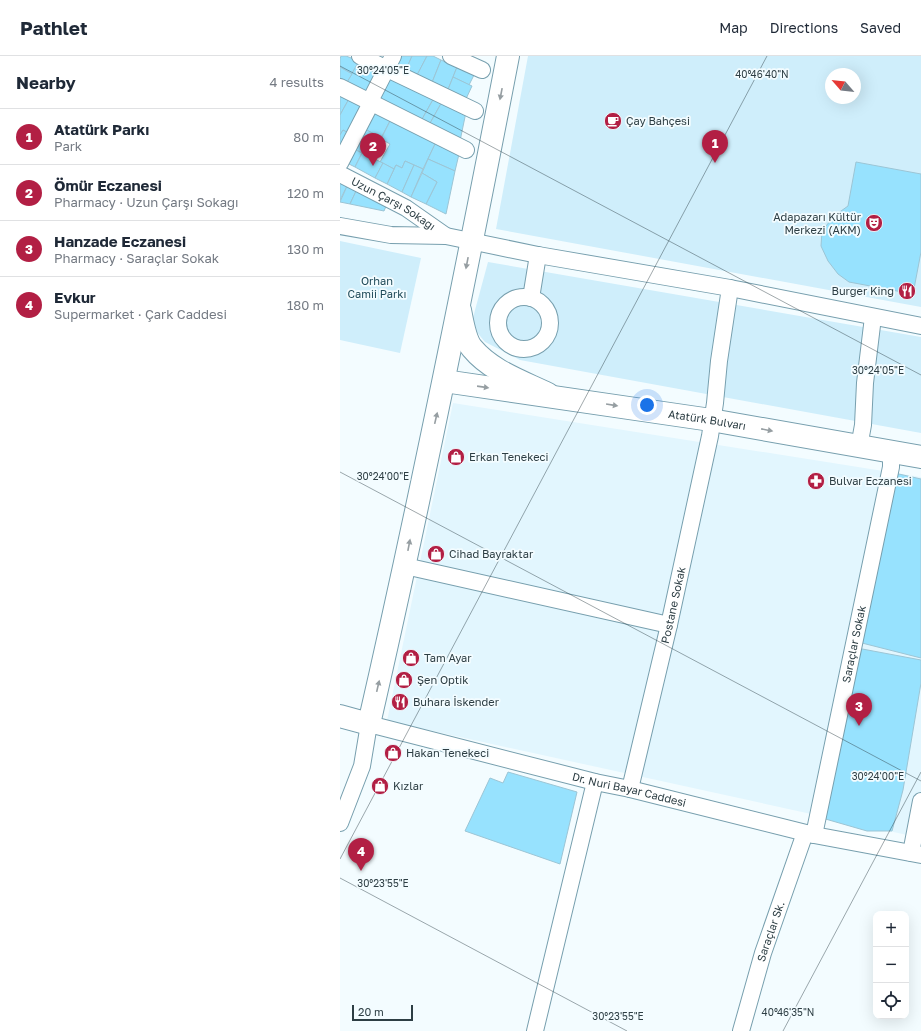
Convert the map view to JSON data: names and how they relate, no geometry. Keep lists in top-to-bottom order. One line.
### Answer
{"streets":{"main road":["Atatürk Bulvarı","Dr. Nuri Bayar Caddesi"],"street":["Uzun Çarşı Sokağı","Postane Sokak","Saraçlar Sokak","Saraçlar Sk."]},"crossings":[["Atatürk Bulvarı","Postane Sokak"],["Atatürk Bulvarı","Saraçlar Sokak"],["Postane Sokak","Dr. Nuri Bayar Caddesi"],["Saraçlar Sokak","Dr. Nuri Bayar Caddesi"],["Saraçlar Sokak","Saraçlar Sk."],["Dr. Nuri Bayar Caddesi","Saraçlar Sk."]],"one_way":["Atatürk Bulvarı"],"parks":["Orhan Camii Parkı"],"places":{"cafe":["Çay Bahçesi"],"theatre":["Adapazarı Kültür Merkezi (AKM)"],"restaurant":["Burger King","Buhara İskender"],"shop":["Erkan Tenekeci","Cihad Bayraktar","Tam Ayar","Şen Optik","Hakan Tenekeci","Kızlar"],"pharmacy":["Bulvar Eczanesi"]},"scale_bar":"20 m","north":"top left","page":{"header":"Pathlet","nav":["Map","Directions","Saved"],"heading":["Nearby","4 results"],"list":[{"mark":"1","name":"Atatürk Parkı","note":"Park","value":"80 m"},{"mark":"2","name":"Ömür Eczanesi","note":"Pharmacy · Uzun Çarşı Sokağı","value":"120 m"},{"mark":"3","name":"Hanzade Eczanesi","note":"Pharmacy · Saraçlar Sokak","value":"130 m"},{"mark":"4","name":"Evkur","note":"Supermarket · Çark Caddesi","value":"180 m"}],"pins":["1","2","3","4"],"map_buttons":["+","−"],"scale":"20 m"},"coordinates":["30°24'05\"E","40°46'40\"N","30°24'00\"E","30°23'55\"E","40°46'35\"N"]}
